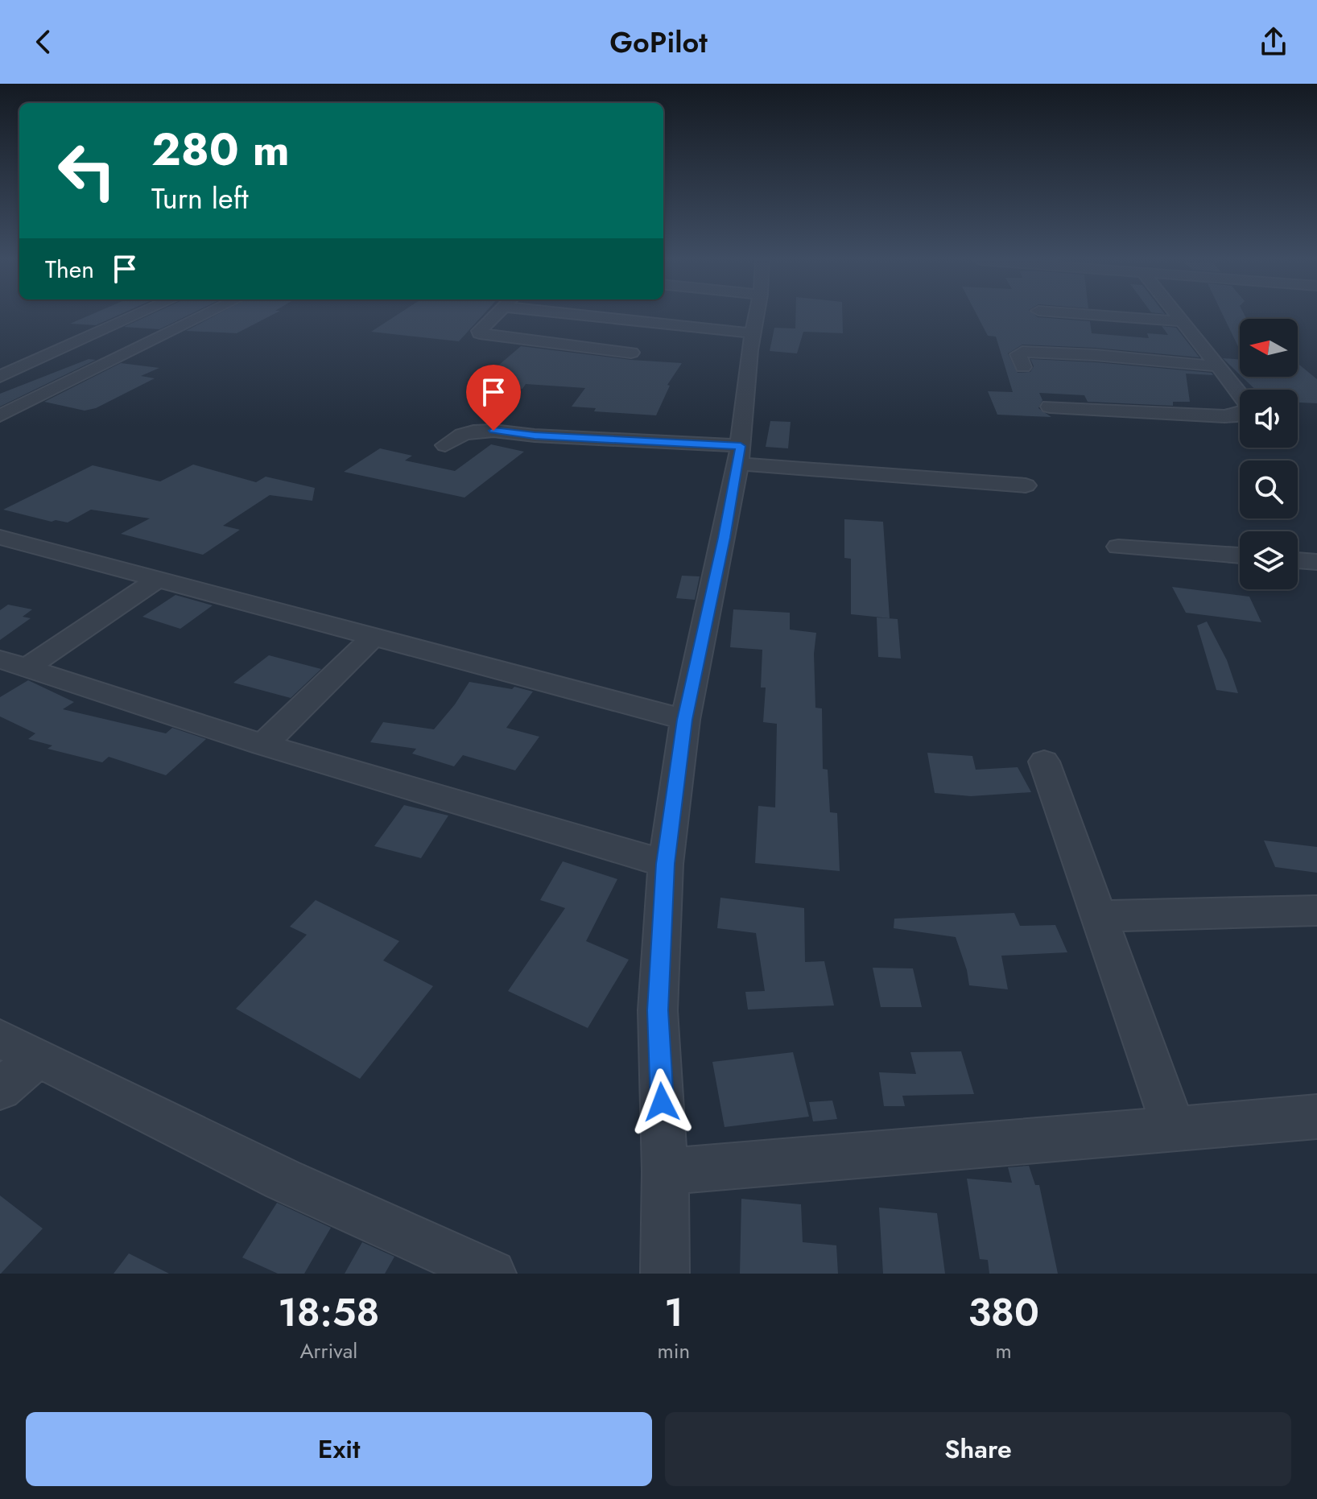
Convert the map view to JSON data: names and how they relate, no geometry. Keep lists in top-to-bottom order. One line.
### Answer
{"north":"left","page":{"header":"GoPilot","turn":["280 m","Turn left"],"then":"Then","eta":["18:58","Arrival","1","min","380","m"],"buttons":["Exit","Share"]}}
